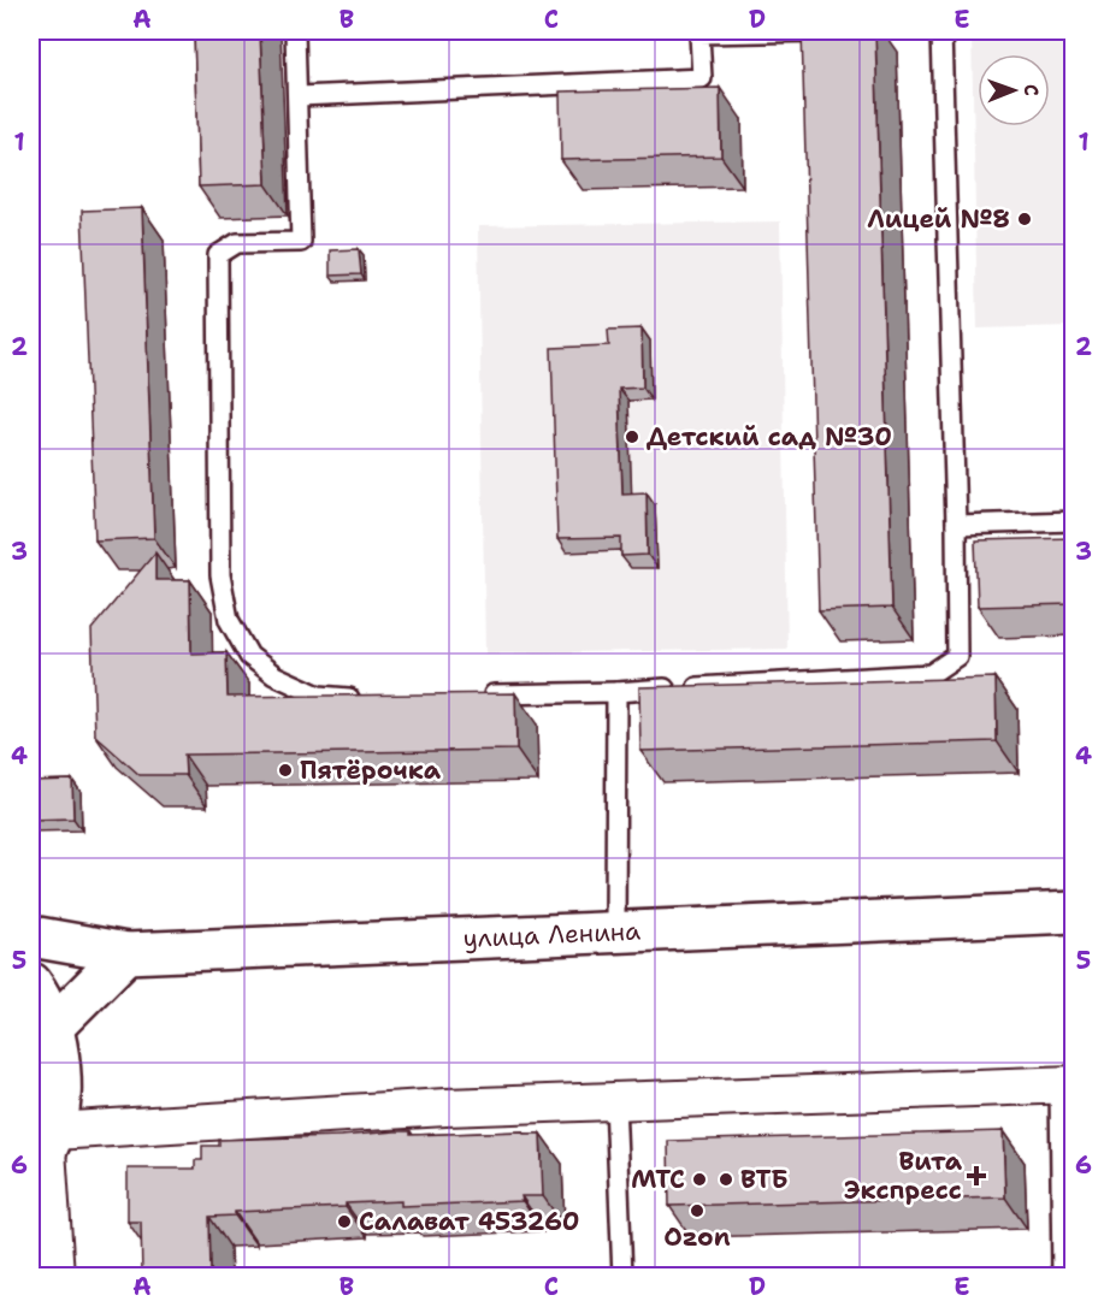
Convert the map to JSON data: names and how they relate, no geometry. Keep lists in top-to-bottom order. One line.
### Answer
{"streets":{"street":["улица Ленина"]},"places":{"other":["Лицей №8","Детский сад №30","Пятёрочка","МТС","ВТБ","Ozon","Салават 453260"],"health":["Вита Экспресс"]},"north":"right","grid":{"columns":["A","B","C","D","E"],"rows":["1","2","3","4","5","6"]}}
